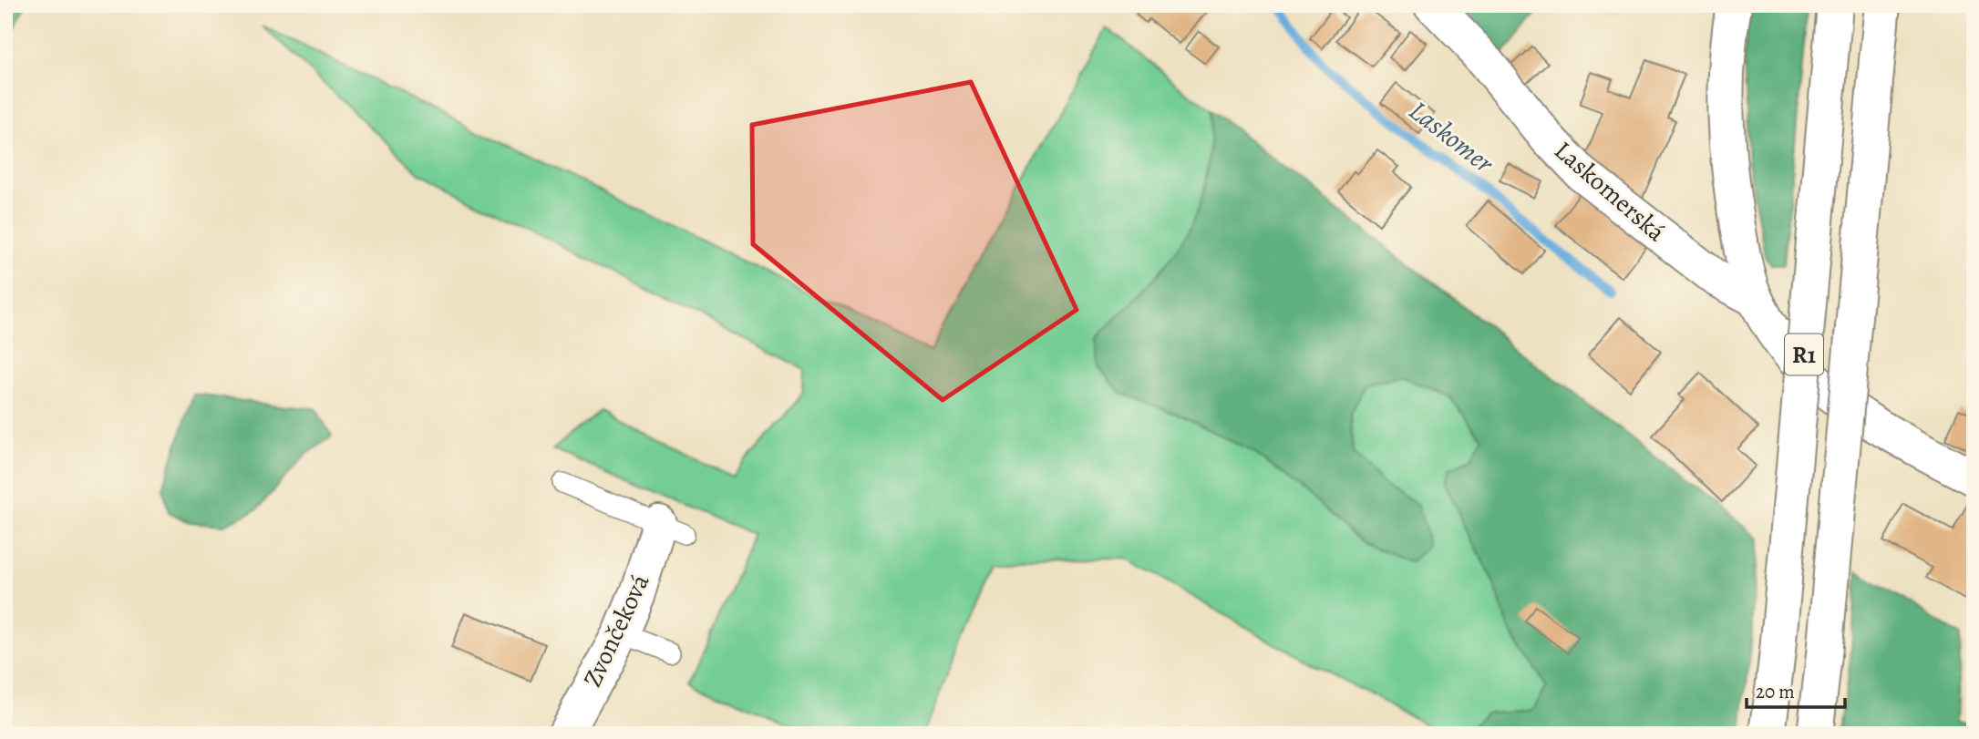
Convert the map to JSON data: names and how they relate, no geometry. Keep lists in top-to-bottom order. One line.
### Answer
{"streets":{"main road":["Laskomerská","R1","Zvončeková"]},"water":["Laskomer"],"scale_bar":"20 m"}
